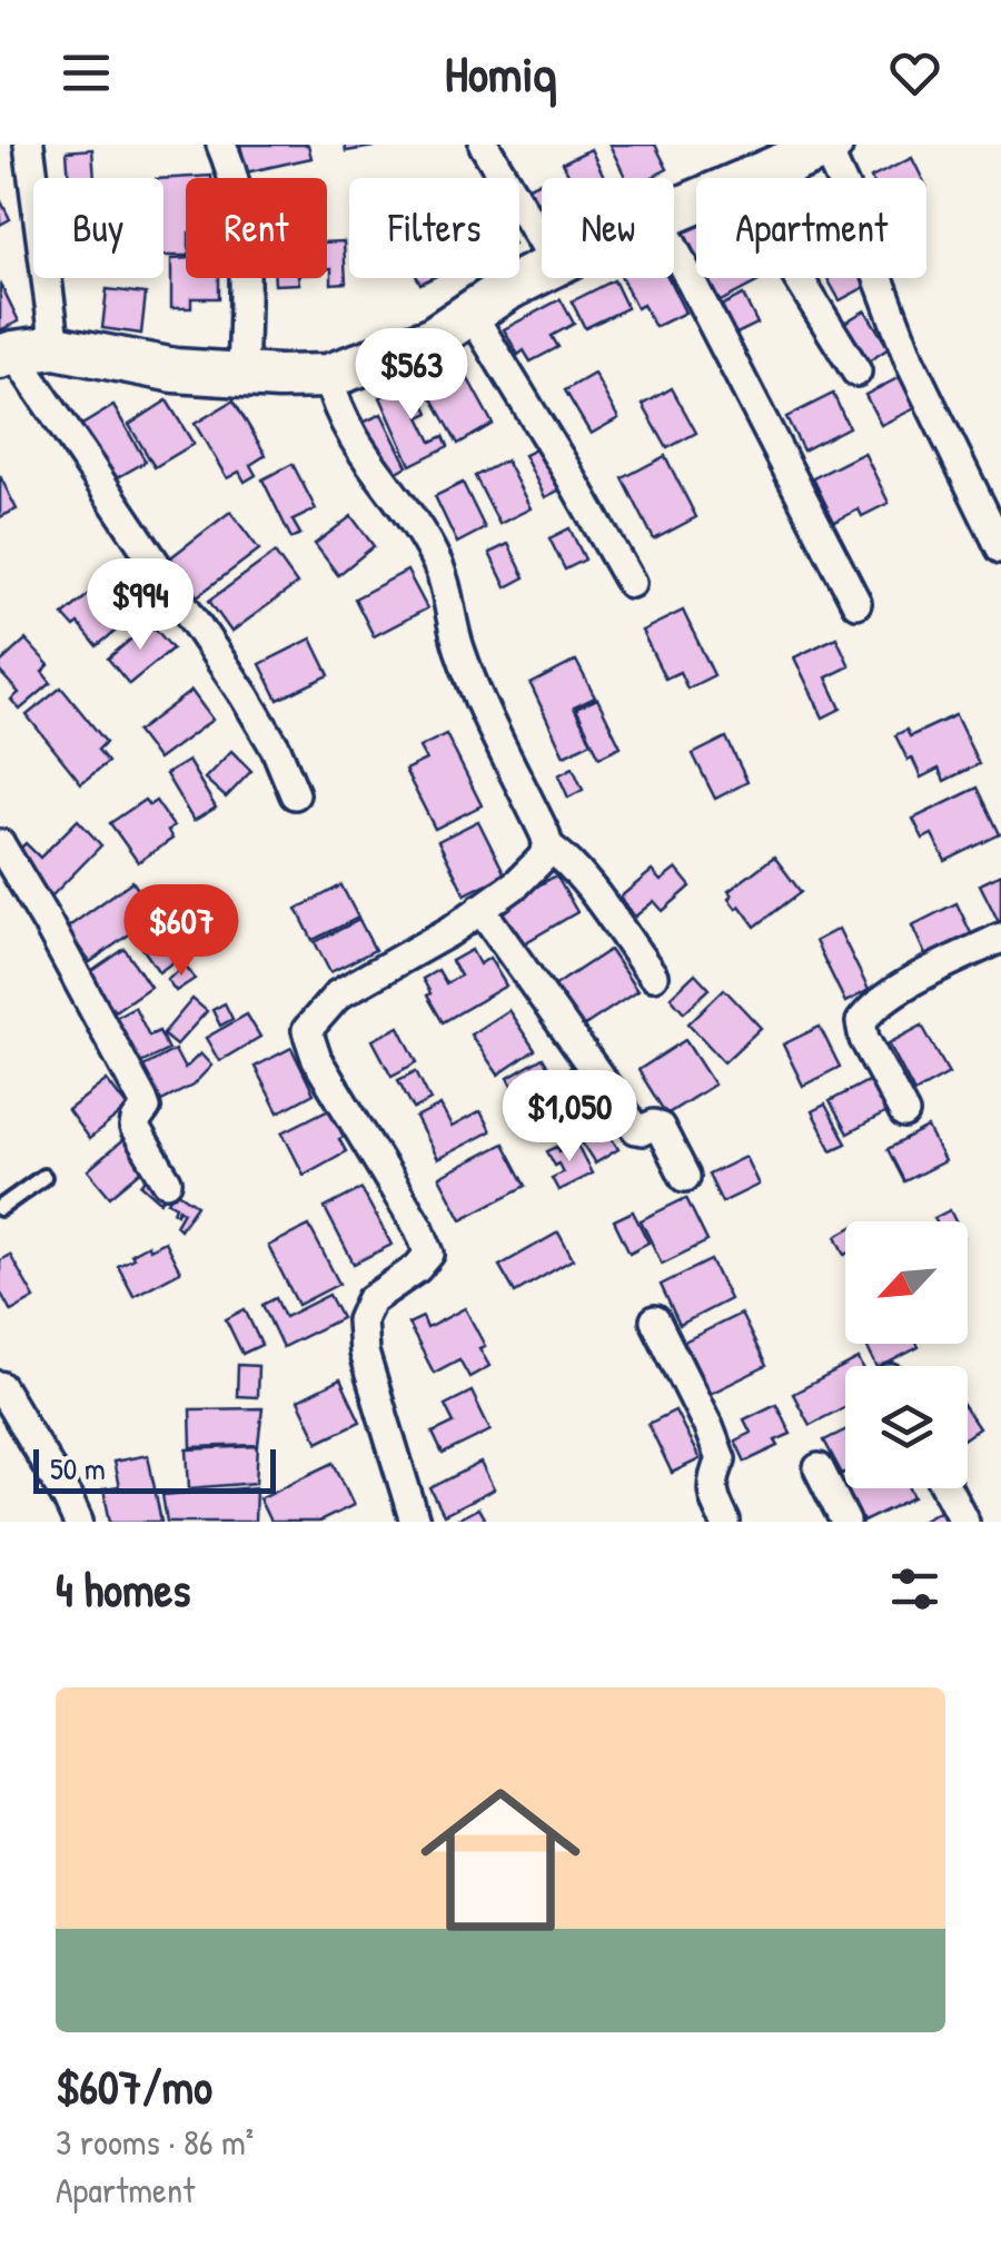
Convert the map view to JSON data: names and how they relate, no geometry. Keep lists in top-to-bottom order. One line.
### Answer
{"scale_bar":"50 m","north":"bottom left","page":{"header":"Homiq","chip":["Buy","Rent","Filters","New","Apartment"],"price":["$563","$994","$607","$1,050"],"scale":"50 m","heading":"4 homes","list":[{"name":"$607/mo","note":"3 rooms · 86 m² · Apartment"}]}}
